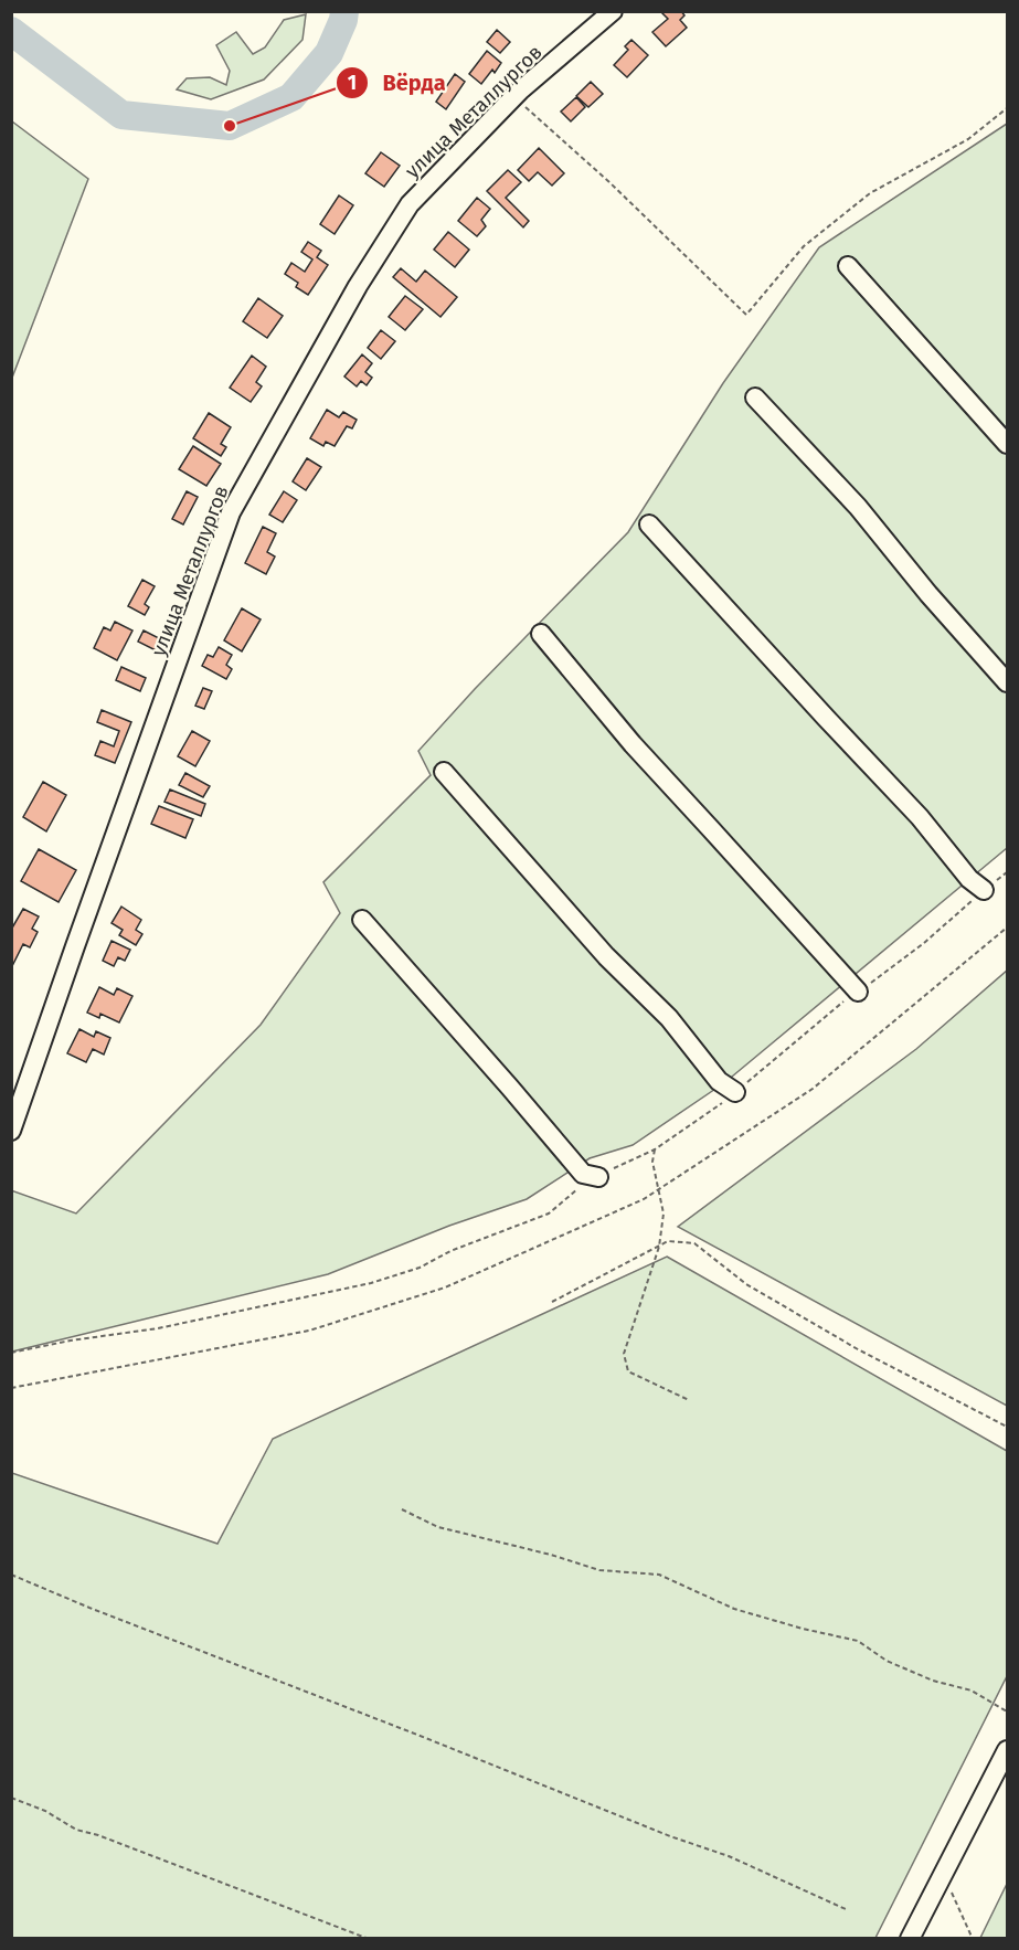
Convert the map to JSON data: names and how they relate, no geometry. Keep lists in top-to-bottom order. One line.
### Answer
{"streets":{"street":["улица Металлургов"]},"places":["Вёрда"]}
